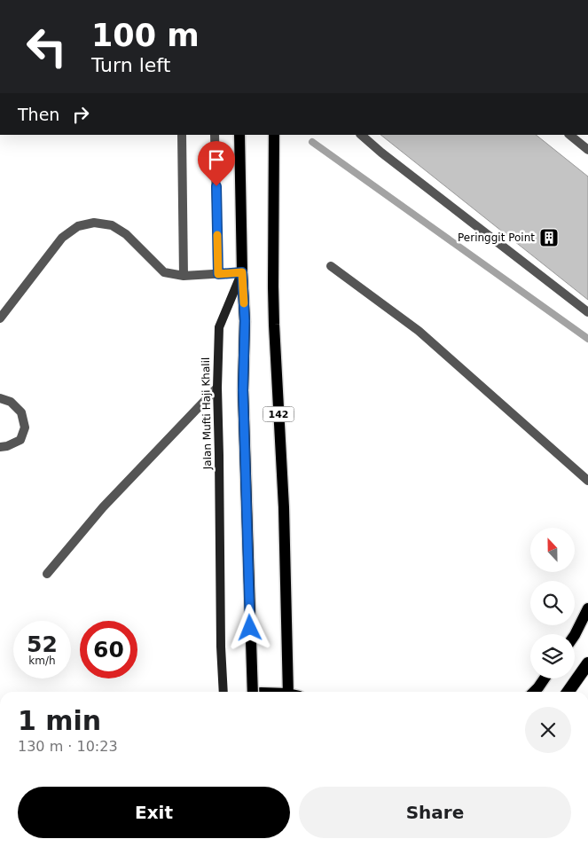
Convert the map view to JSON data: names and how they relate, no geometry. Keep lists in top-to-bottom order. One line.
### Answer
{"streets":{"main road":["Jalan Mufti Haji Khalil","142"]},"places":{"building":["Peringgit Point"]},"north":"top","page":{"turn":["100 m","Turn left"],"then":"Then","speed":"52 km/h","limit":"60","heading":["1 min","130 m · 10:23"],"buttons":["Exit","Share"]}}
